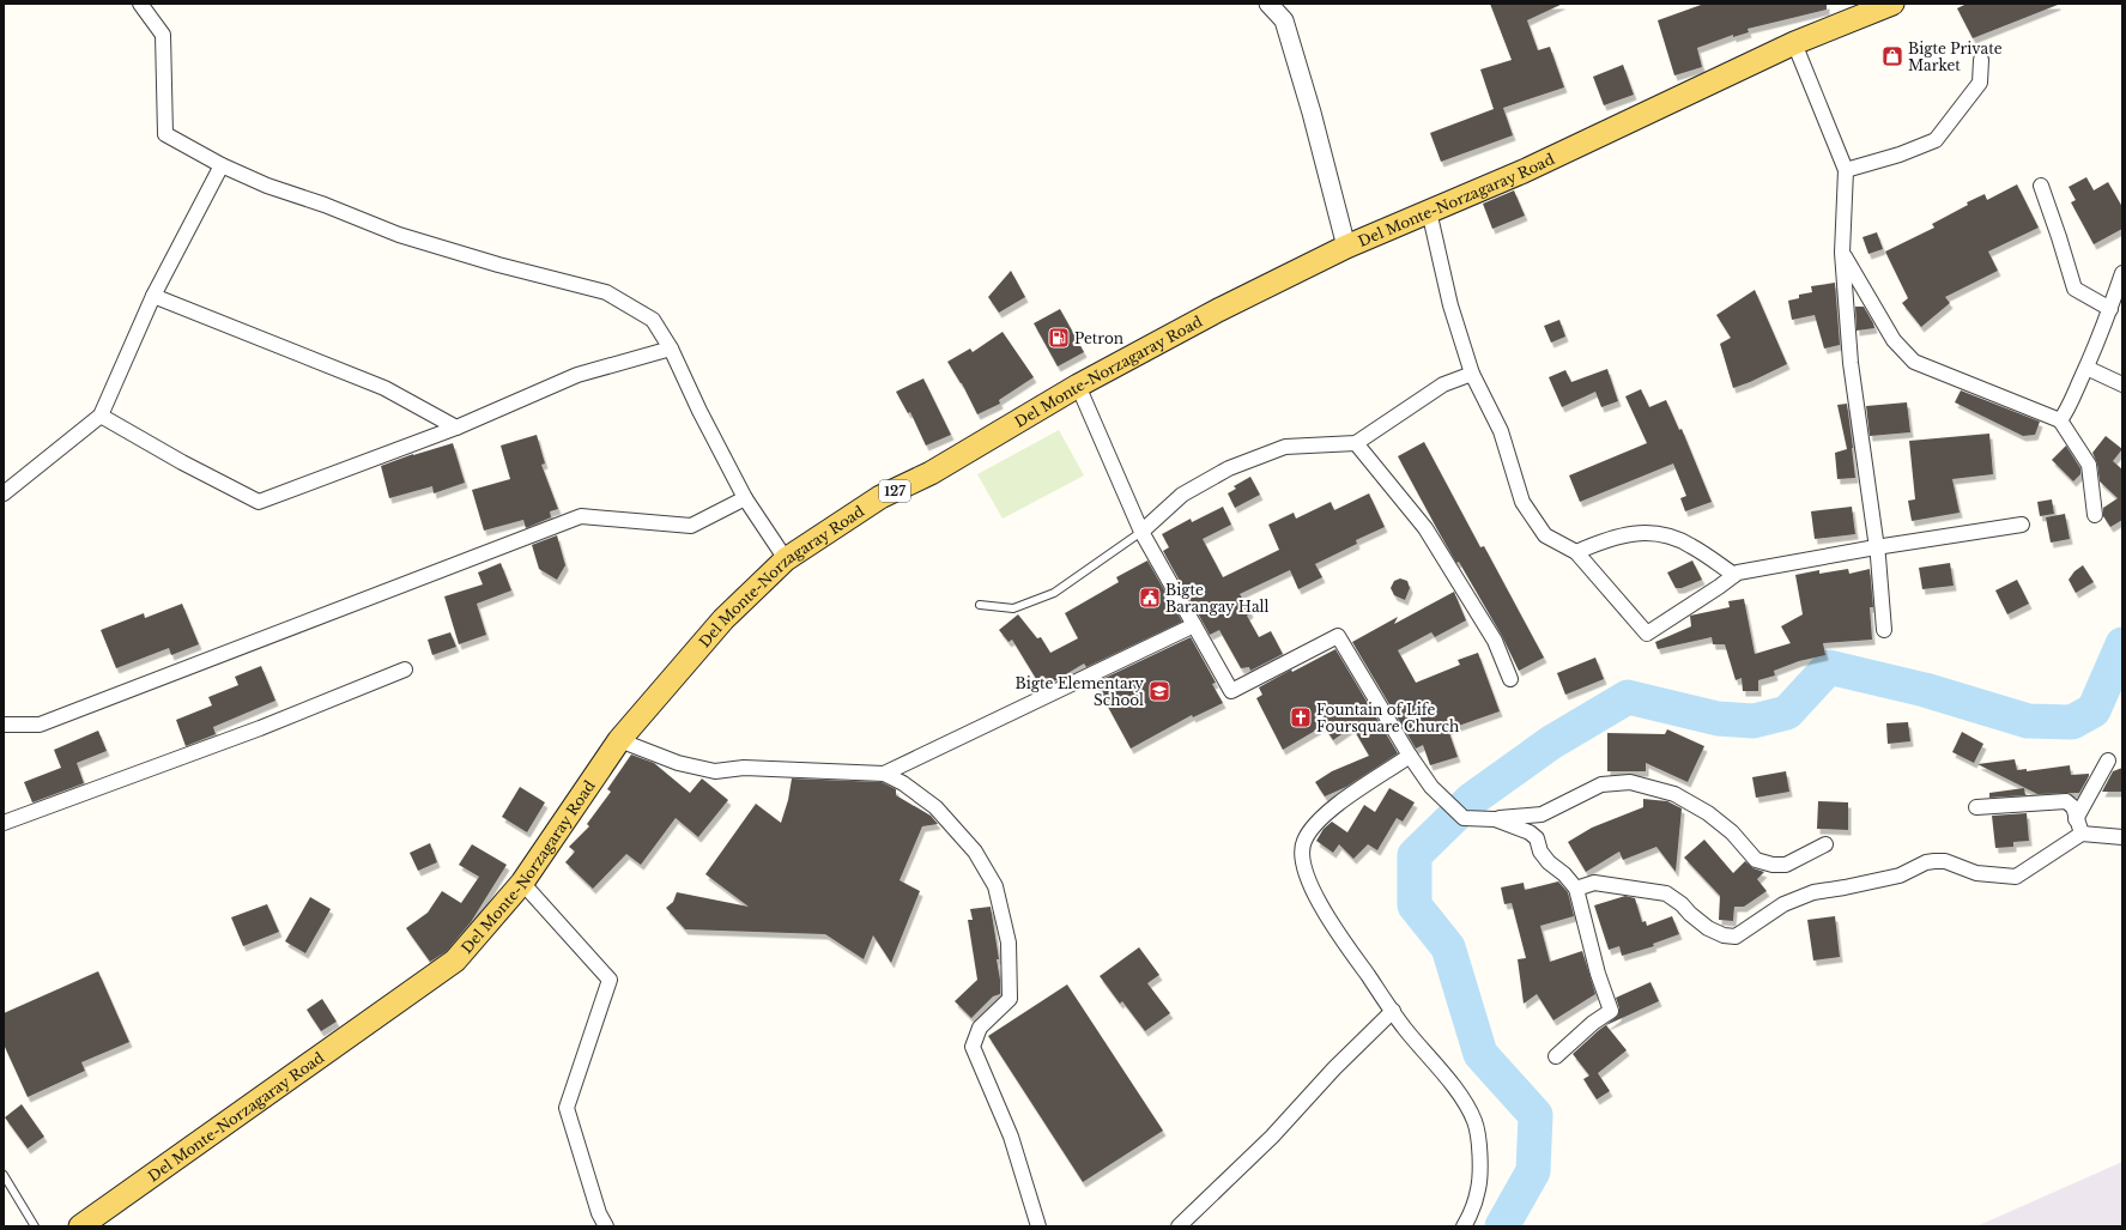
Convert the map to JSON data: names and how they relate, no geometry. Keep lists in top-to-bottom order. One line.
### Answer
{"streets":{"main road":["Del Monte-Norzagaray Road","127"]},"places":{"shop":["Bigte Private Market"],"fuel station":["Petron"],"public building":["Bigte Barangay Hall"],"school or university":["Bigte Elementary School"],"church":["Fountain of Life Foursquare Church"]}}
